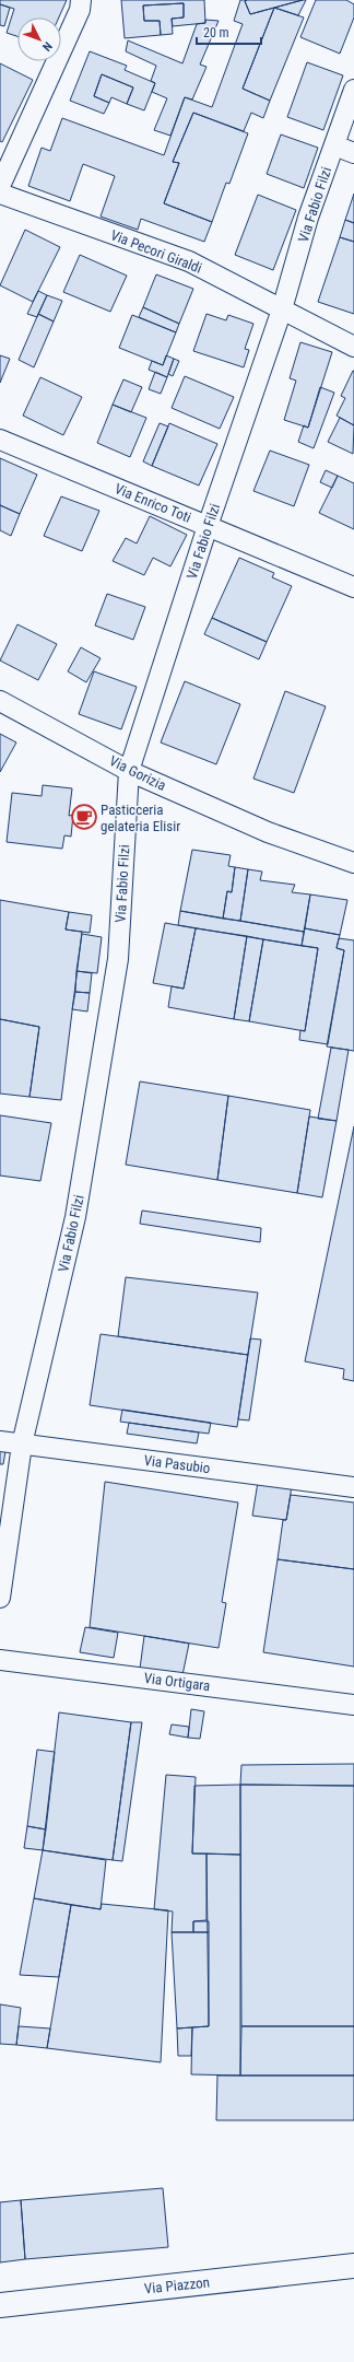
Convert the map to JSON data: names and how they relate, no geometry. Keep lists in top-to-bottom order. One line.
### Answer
{"streets":{"street":["Via Fabio Filzi","Via Pecori Giraldi","Via Enrico Toti","Via Gorizia","Via Pasubio","Via Ortigara","Via Piazzon"]},"crossings":[["Via Fabio Filzi","Via Pecori Giraldi"],["Via Fabio Filzi","Via Enrico Toti"],["Via Fabio Filzi","Via Gorizia"],["Via Fabio Filzi","Via Pasubio"]],"places":{"cafe":["Pasticceria gelateria Elisir"]},"scale_bar":"20 m","north":"bottom right"}
